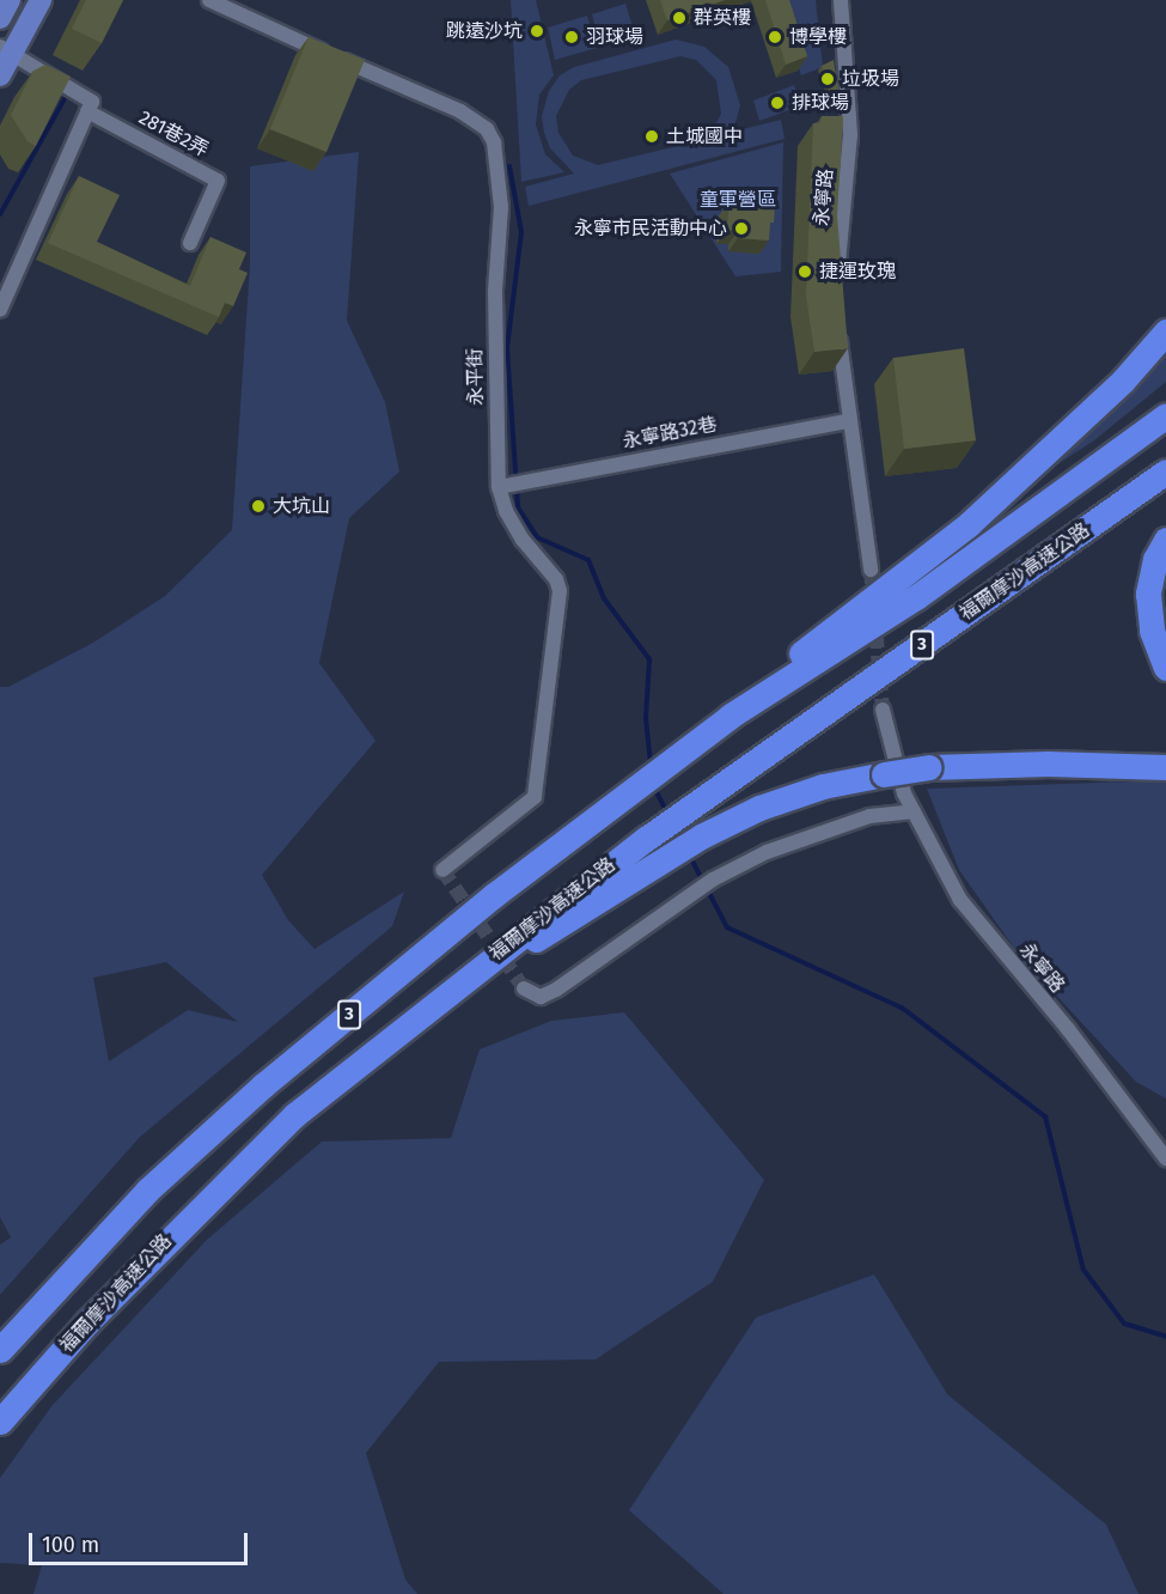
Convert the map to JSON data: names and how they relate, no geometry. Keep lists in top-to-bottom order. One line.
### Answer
{"streets":{"highway":["福爾摩沙高速公路","3"],"street":["281巷2弄","永寧路","永平街","永寧路32巷"]},"crossings":[["永平街","永寧路32巷"]],"parks":["童軍營區"],"places":["群英樓","跳遠沙坑","羽球場","博學樓","垃圾場","排球場","土城國中","永寧市民活動中心","捷運玫瑰","大坑山"],"scale_bar":"100 m"}
